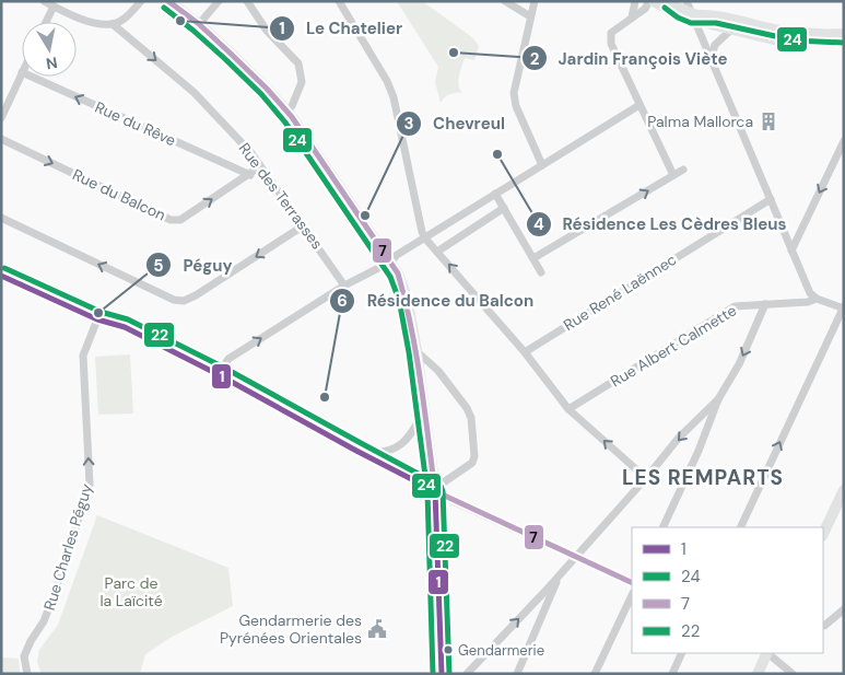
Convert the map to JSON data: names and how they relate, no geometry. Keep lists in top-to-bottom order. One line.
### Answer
{"streets":{"street":["Rue du Rêve","Rue du Balcon","Rue des Terrasses","Rue René Laënnec","Rue Albert Calmette","Rue Charles Péguy"]},"crossings":[["Rue du Rêve","Rue du Balcon"],["Rue du Balcon","Rue des Terrasses"]],"one_way":["Rue du Rêve","Rue du Balcon","Rue Charles Péguy"],"districts":["LES REMPARTS"],"parks":["Parc de la Laïcité"],"places":{"other":["Le Chatelier","Jardin François Viète","Résidence Les Cèdres Bleus","Chevreul","Péguy","Résidence du Balcon","Gendarmerie"],"building":["Palma Mallorca"],"public building":["Gendarmerie des Pyrénées Orientales"]},"lines":["transit line 7","transit line 24","transit line 22","transit line 1"],"legend":["1","24","7","22"],"north":"bottom"}
